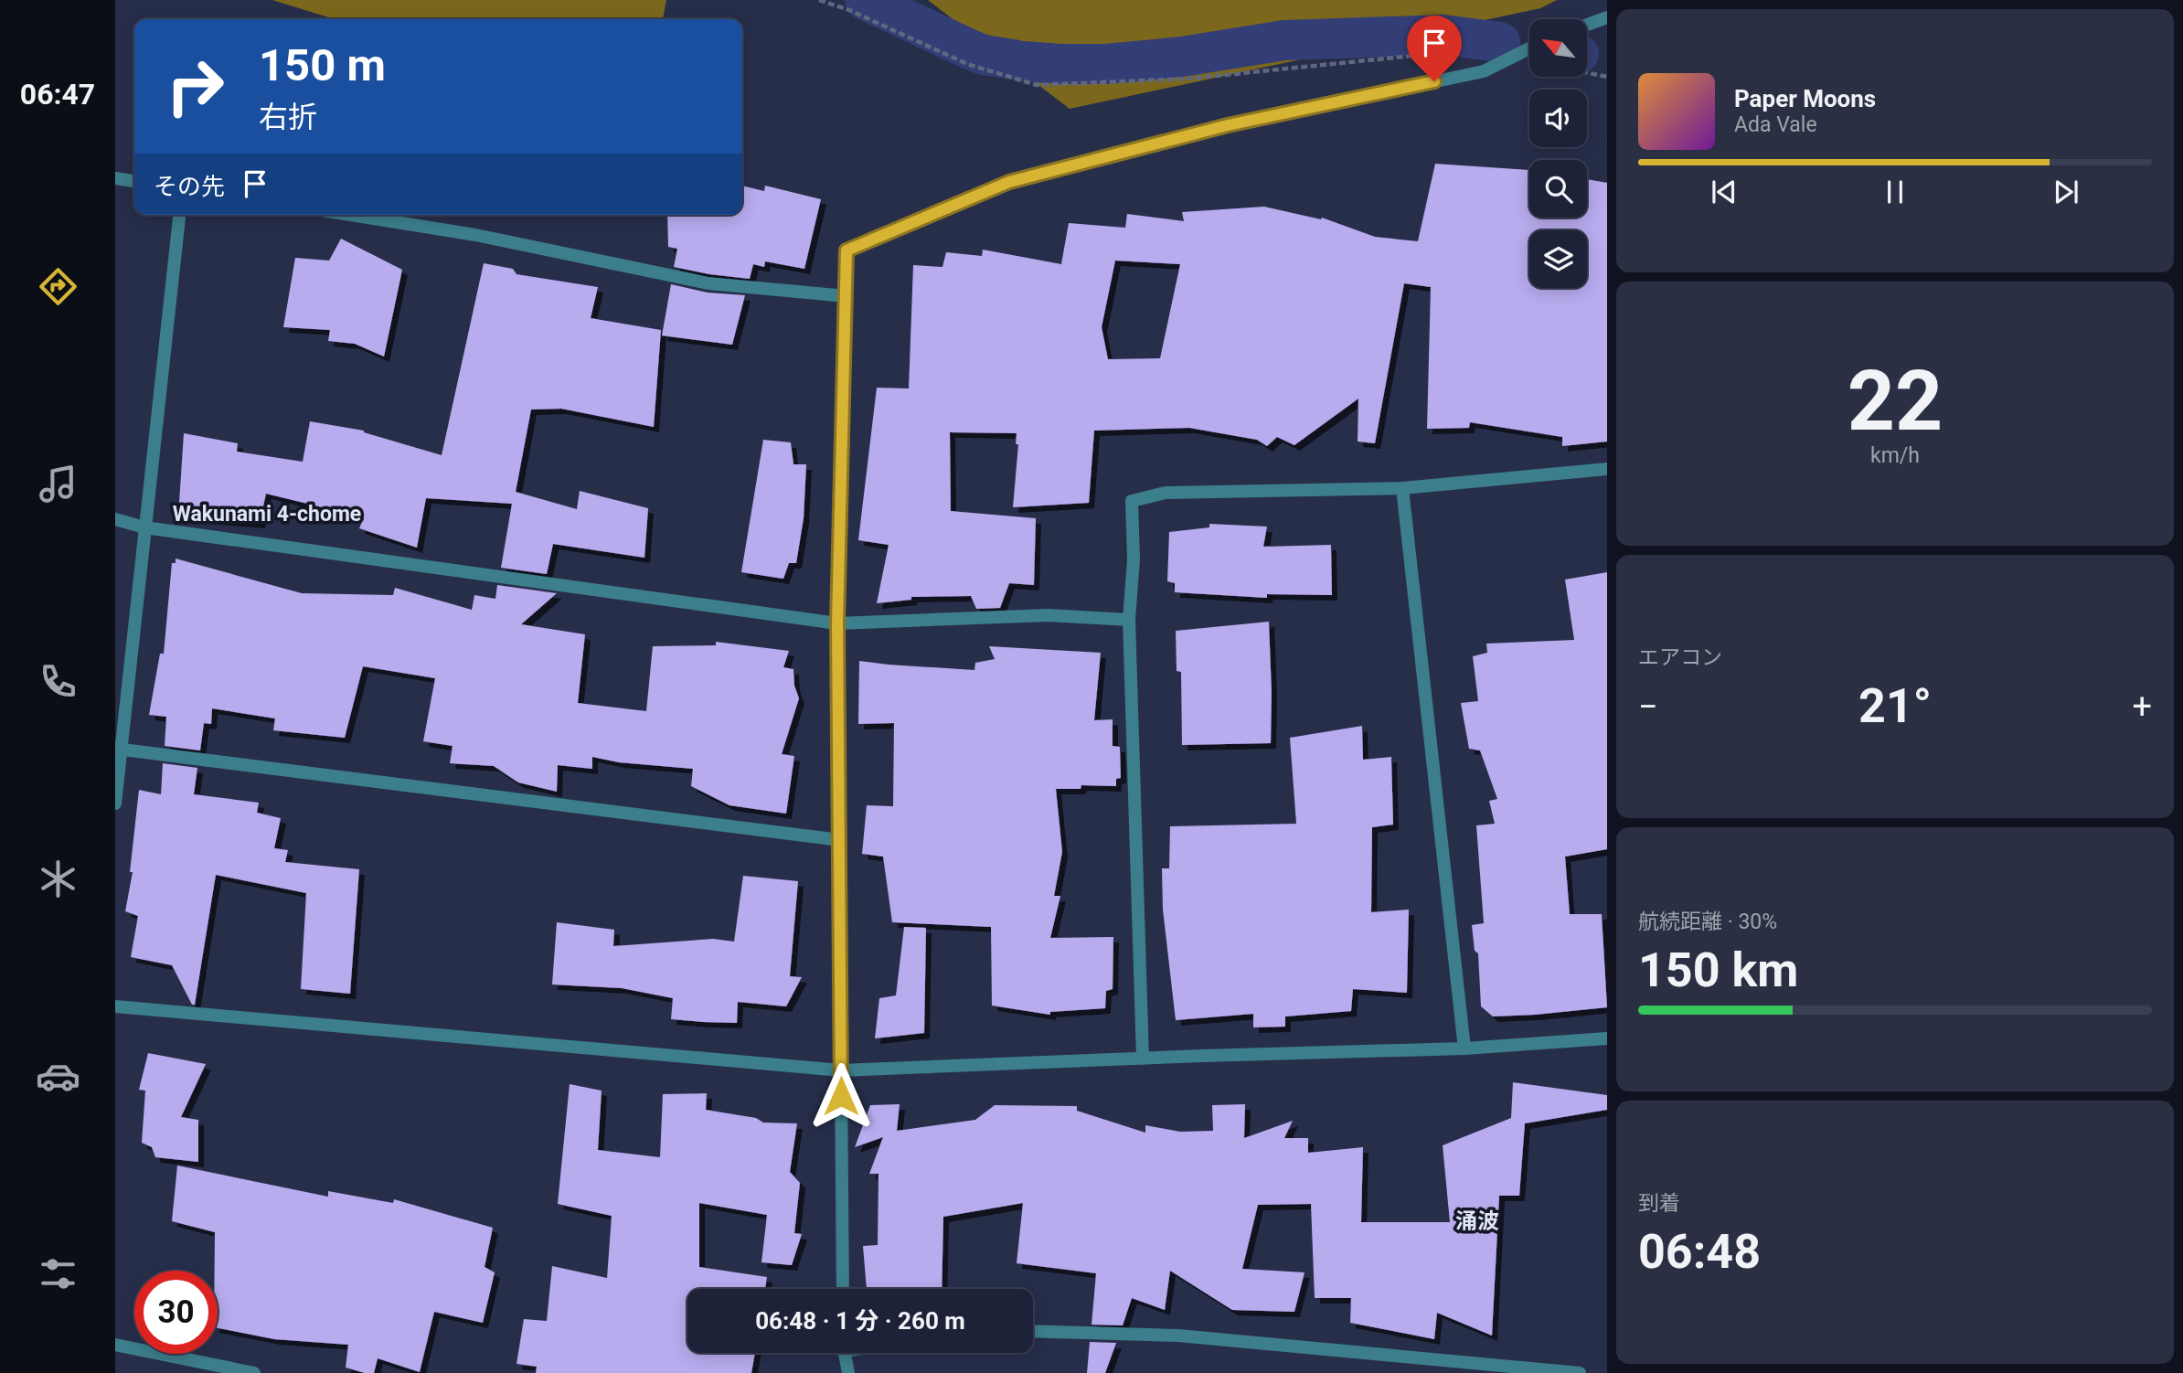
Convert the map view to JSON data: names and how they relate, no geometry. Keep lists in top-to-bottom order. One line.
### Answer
{"districts":["Wakunami 4-chome","涌波"],"north":"top left","page":{"tabs":"06:47","turn":["150 m","右折"],"song":["Paper Moons","Ada Vale"],"then":"その先","tile":[["22","km/h"],"エアコン",["航続距離 · 30%","150 km"],["到着","06:48"]],"heat":["−","21°","+"],"limit":"30","trip":"06:48 · 1 分 · 260 m"}}
